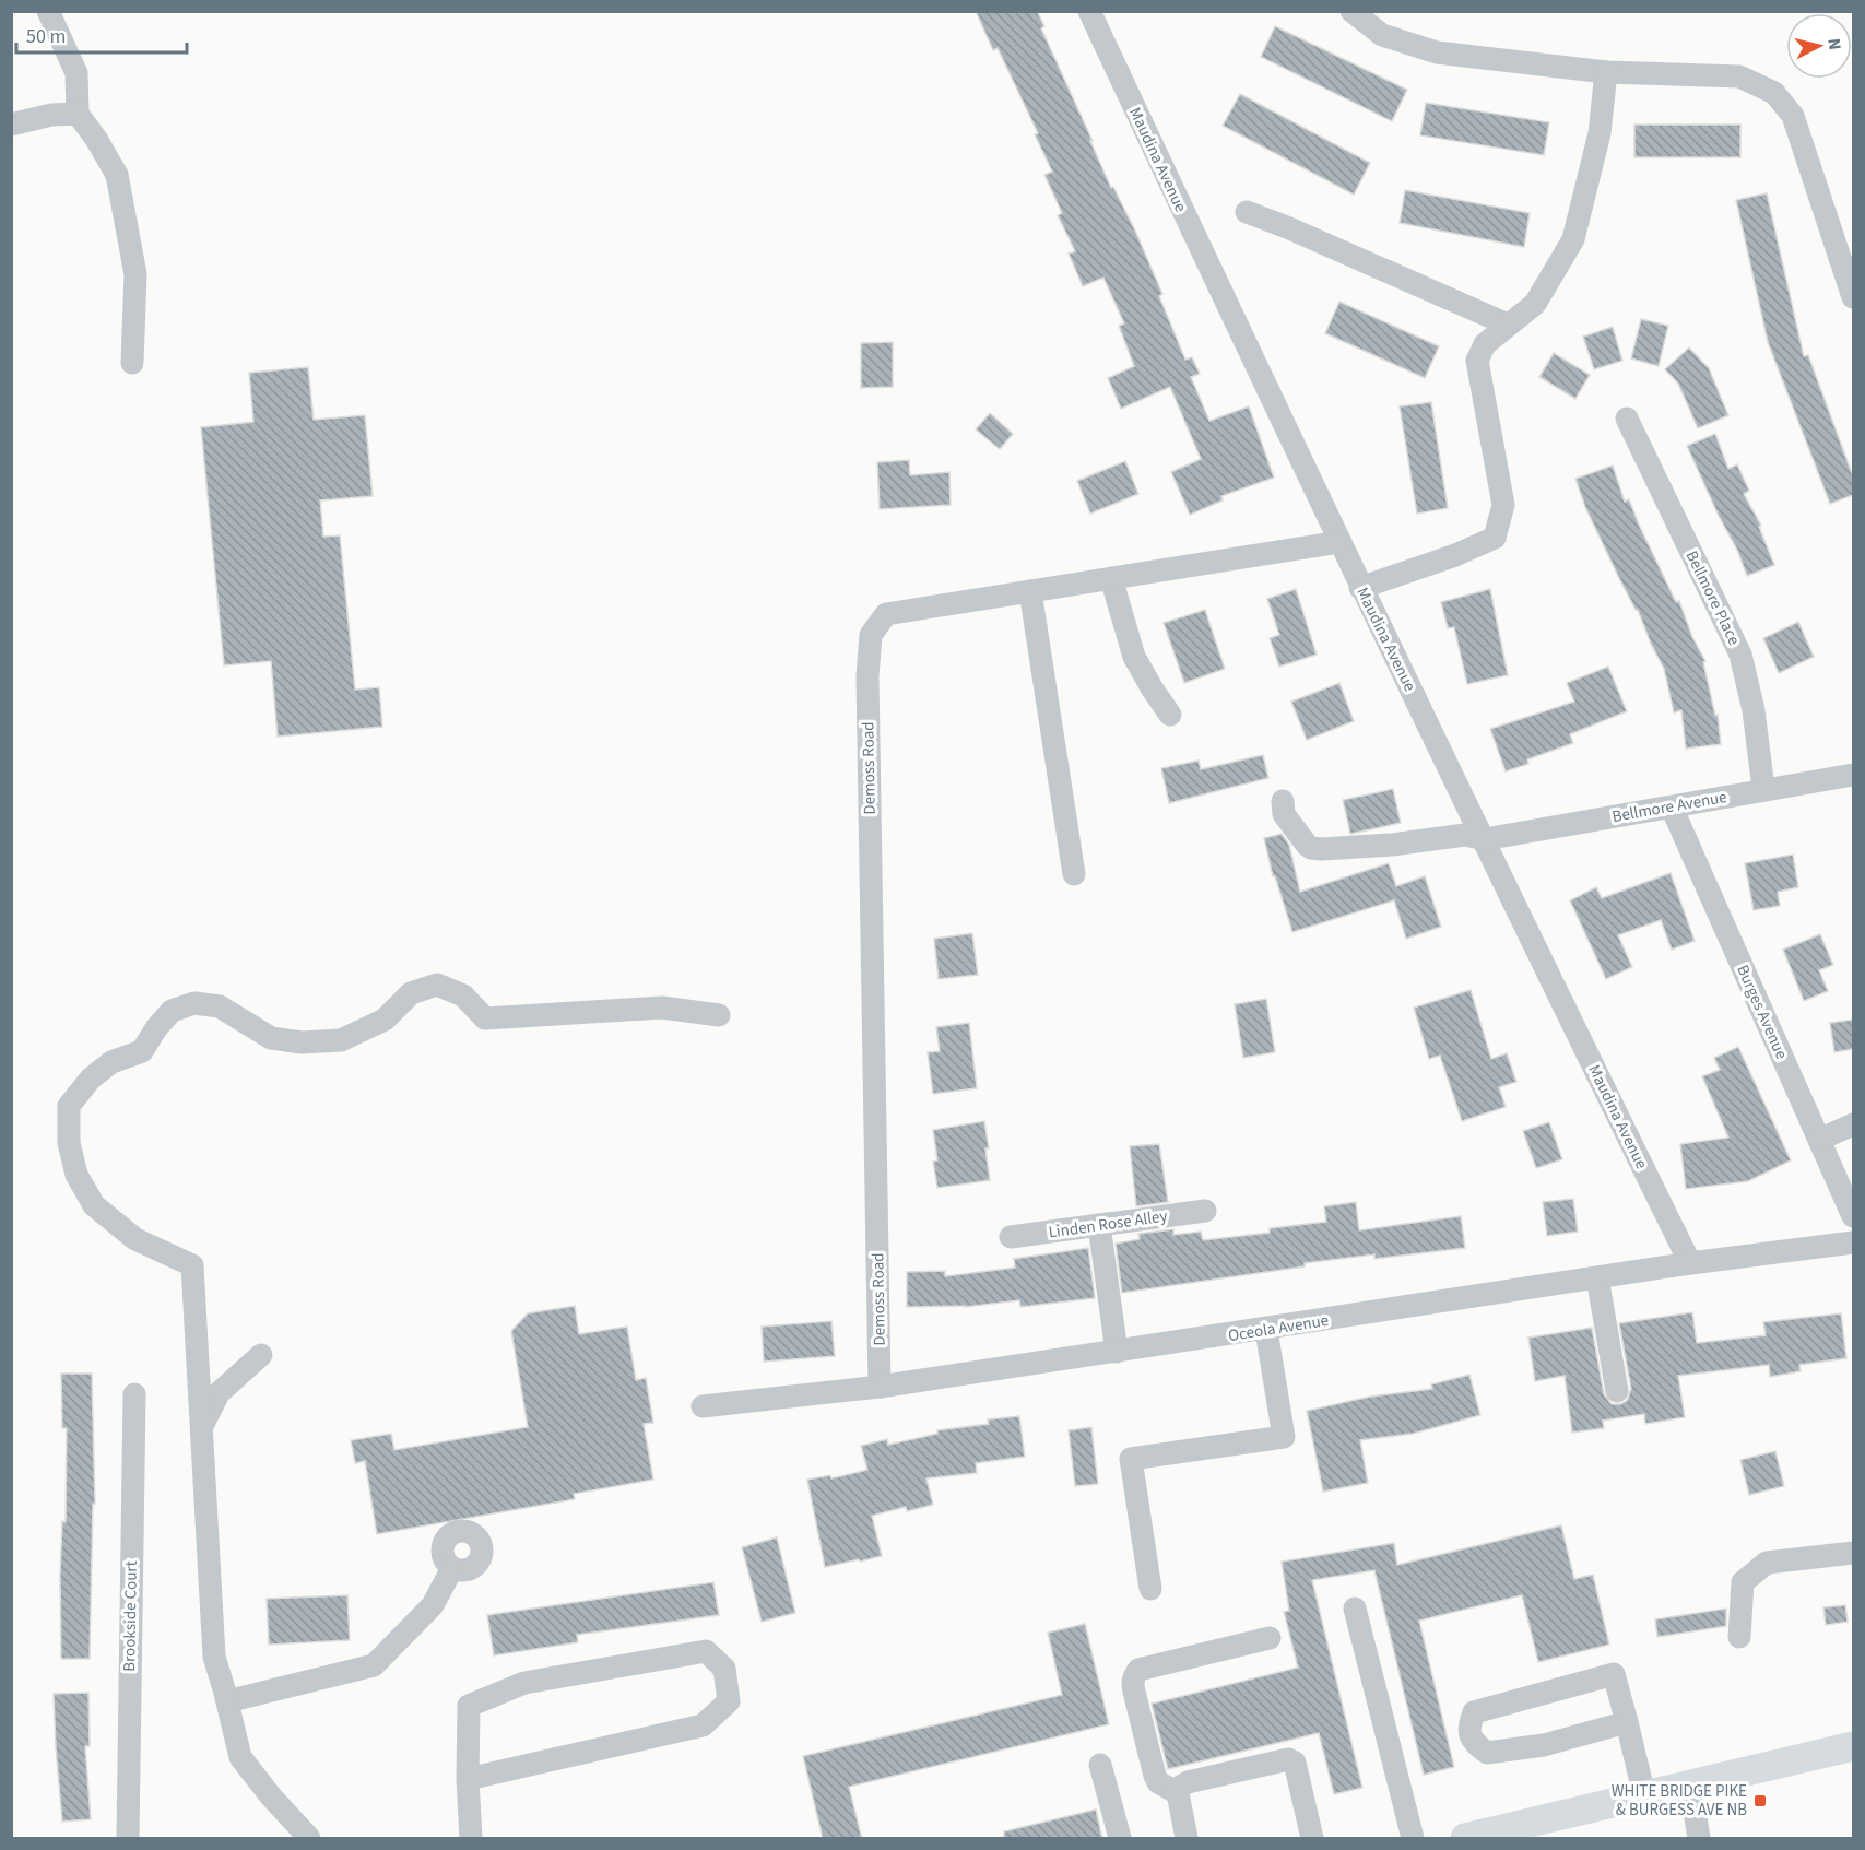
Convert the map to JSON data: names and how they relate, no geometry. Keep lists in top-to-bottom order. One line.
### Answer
{"streets":{"street":["Maudina Avenue","Bellmore Place","Demoss Road","Bellmore Avenue","Burges Avenue","Linden Rose Alley","Oceola Avenue","Brookside Court"]},"crossings":[["Maudina Avenue","Demoss Road"],["Maudina Avenue","Bellmore Avenue"],["Maudina Avenue","Oceola Avenue"],["Bellmore Place","Bellmore Avenue"],["Demoss Road","Oceola Avenue"],["Bellmore Avenue","Burges Avenue"]],"places":{"transit":["WHITE BRIDGE PIKE & BURGESS AVE NB"]},"scale_bar":"50 m","north":"right"}
